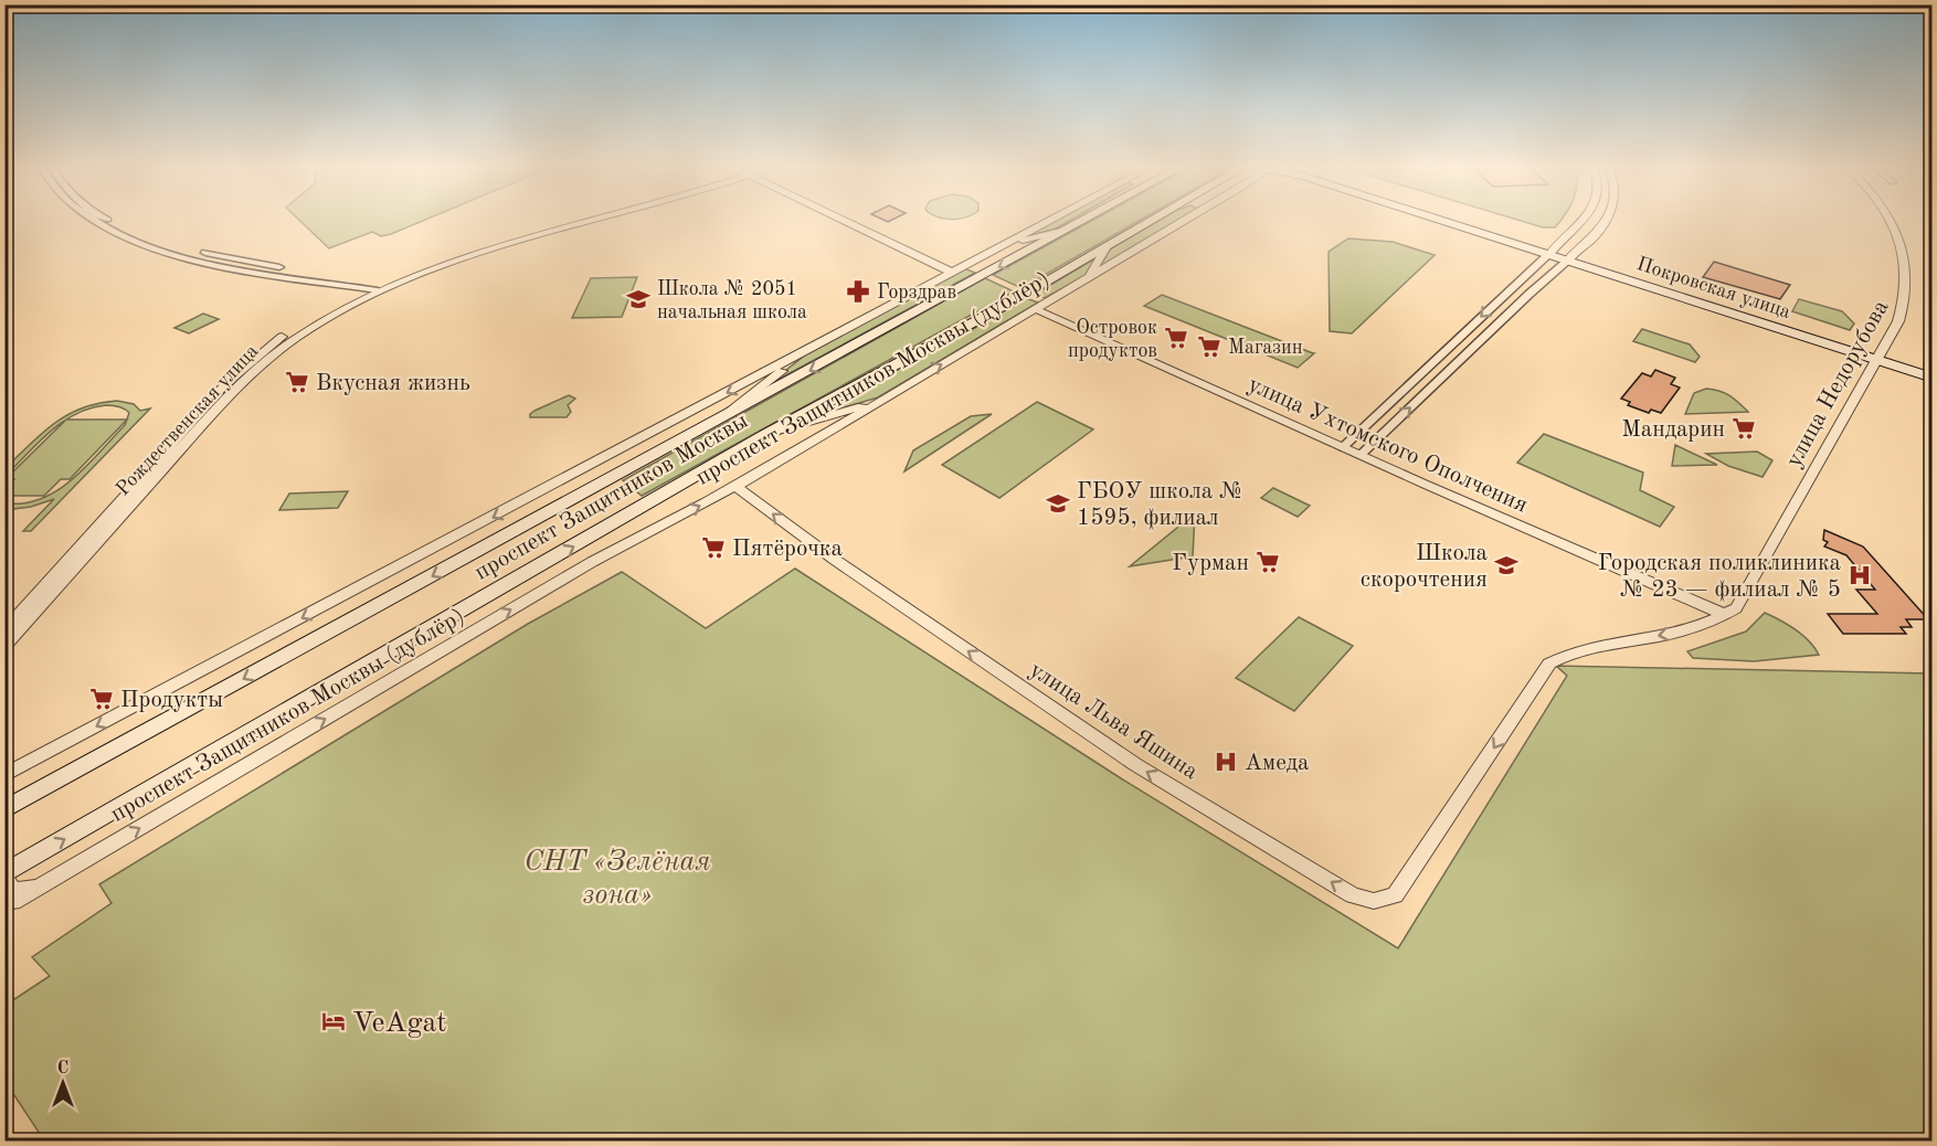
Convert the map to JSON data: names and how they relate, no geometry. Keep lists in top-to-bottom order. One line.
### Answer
{"streets":{"main road":["Покровская улица","проспект Защитников Москвы"],"street":["проспект Защитников Москвы (дублёр)","улица Недорубова","Рождественская улица","улица Ухтомского Ополчения","улица Льва Яшина"]},"crossings":[["Покровская улица","улица Недорубова"],["проспект Защитников Москвы (дублёр)","улица Ухтомского Ополчения"],["проспект Защитников Москвы (дублёр)","улица Льва Яшина"],["улица Недорубова","улица Ухтомского Ополчения"],["улица Недорубова","улица Льва Яшина"],["улица Ухтомского Ополчения","улица Льва Яшина"]],"parks":["СНТ «Зелёная зона»"],"places":{"pharmacy":["Горздрав"],"school or university":["Школа № 2051 начальная школа","ГБОУ школа № 1595, филиал","Школа скорочтения"],"supermarket":["Островок продуктов","Магазин","Вкусная жизнь","Мандарин","Пятёрочка","Гурман","Продукты"],"hospital":["Городская поликлиника № 23 — филиал № 5","Амеда"],"hotel":["VeAgat"]},"north":"top"}
